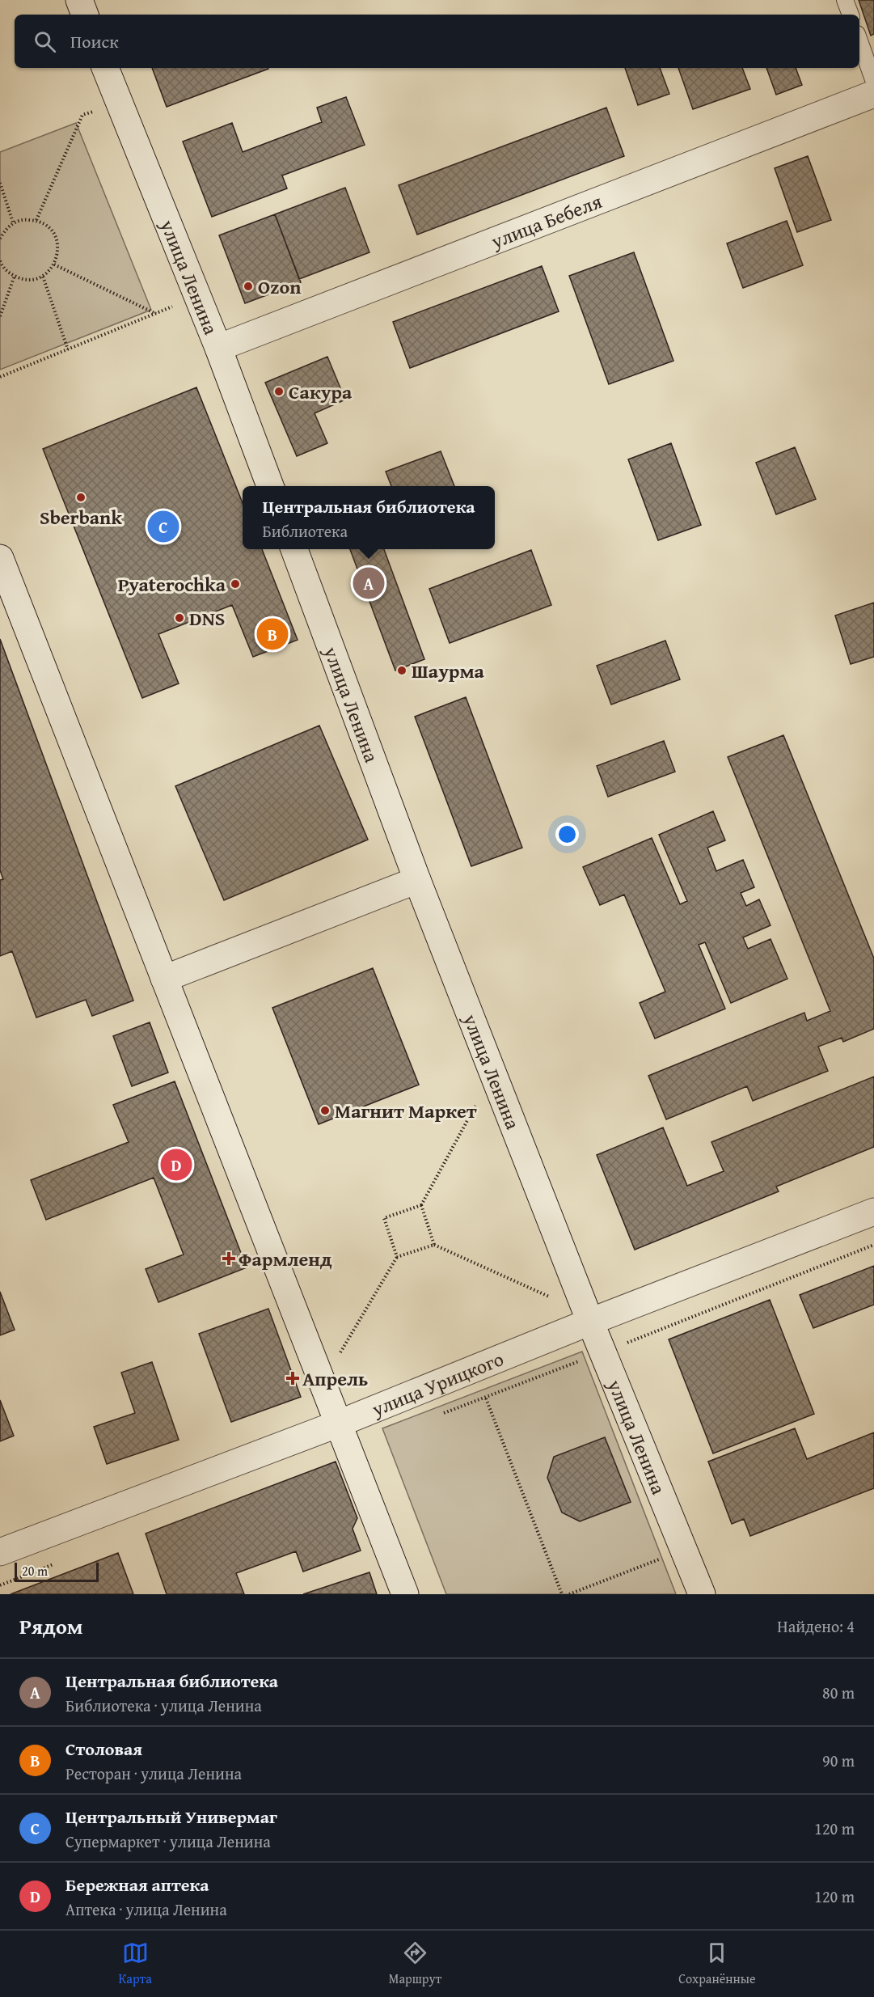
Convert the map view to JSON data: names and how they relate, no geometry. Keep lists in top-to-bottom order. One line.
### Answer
{"streets":{"street":["улица Бебеля","улица Ленина","улица Урицкого"]},"crossings":[["улица Бебеля","улица Ленина"],["улица Ленина","улица Урицкого"]],"places":{"other":["Ozon","Сакура","Sberbank","Pyaterochka","DNS","Шаурма","Магнит Маркет"],"health":["Фармленд","Апрель"]},"scale_bar":"20 m","page":{"search":"Поиск","popup":["Центральная библиотека","Библиотека"],"pins":["C","A","B","D"],"scale":"20 m","heading":["Рядом","Найдено: 4"],"list":[{"mark":"A","name":"Центральная библиотека","note":"Библиотека · улица Ленина","value":"80 m"},{"mark":"B","name":"Столовая","note":"Ресторан · улица Ленина","value":"90 m"},{"mark":"C","name":"Центральный Универмаг","note":"Супермаркет · улица Ленина","value":"120 m"},{"mark":"D","name":"Бережная аптека","note":"Аптека · улица Ленина","value":"120 m"}],"nav":["Карта","Маршрут","Сохранённые"]}}
